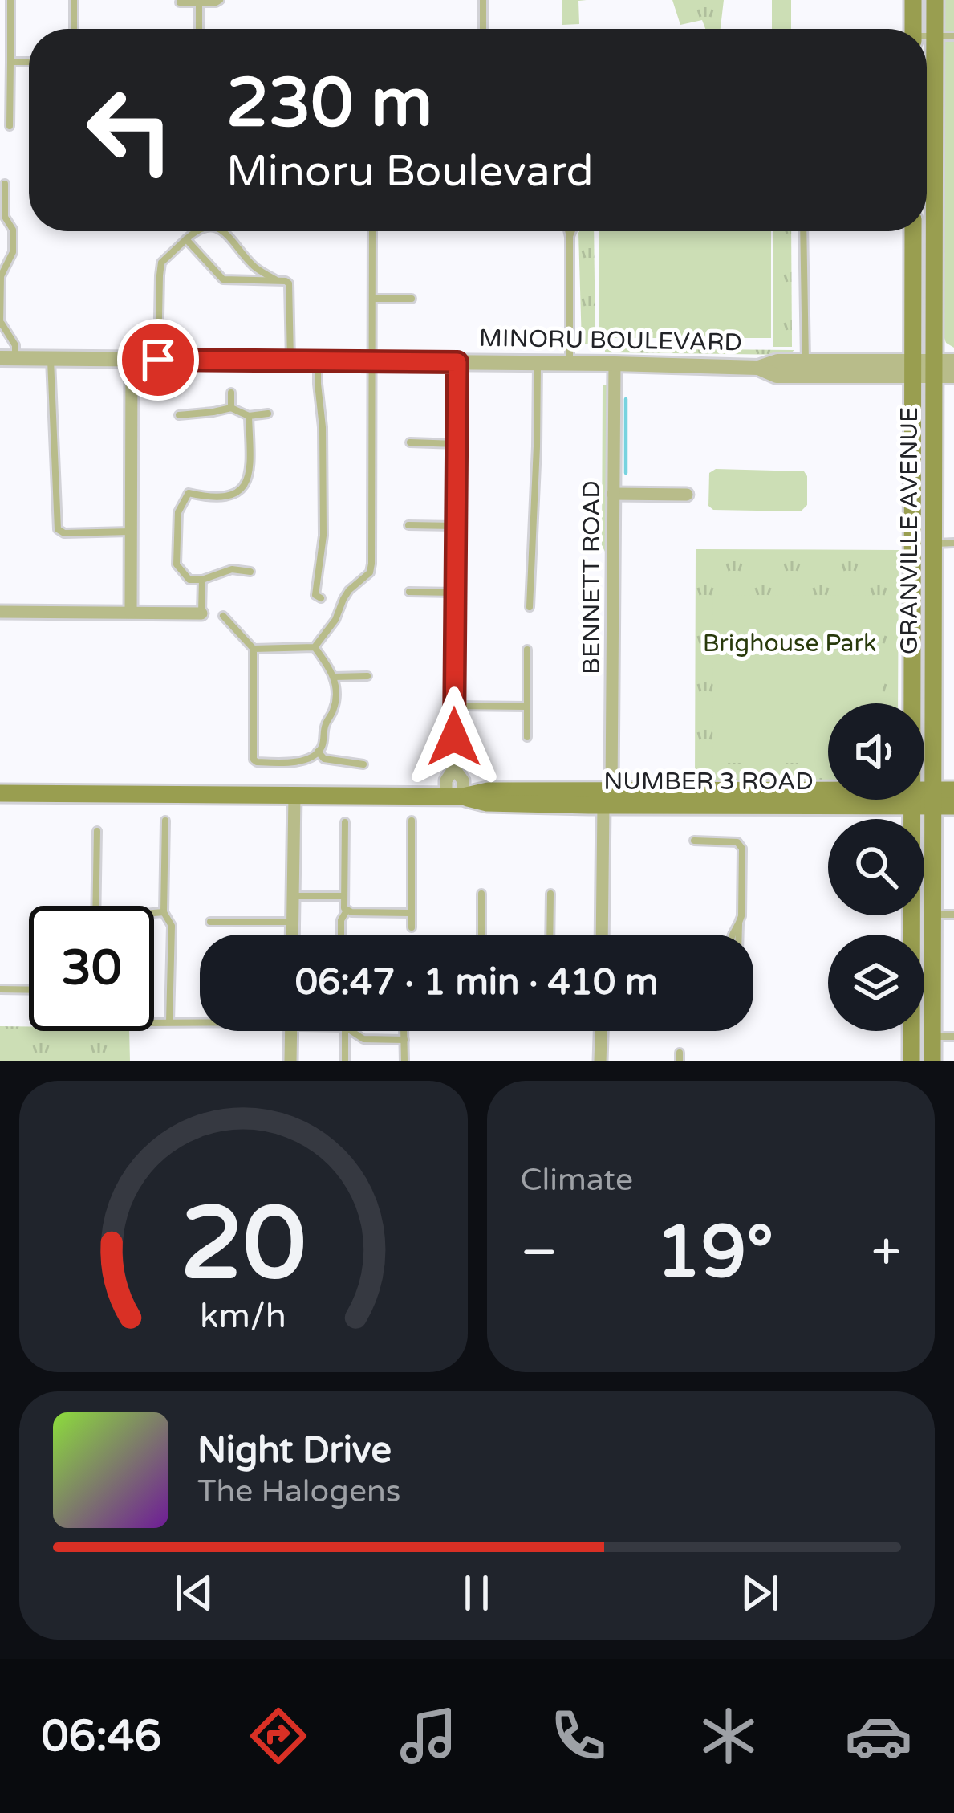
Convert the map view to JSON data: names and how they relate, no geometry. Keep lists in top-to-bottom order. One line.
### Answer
{"streets":{"main road":["GRANVILLE AVENUE","NUMBER 3 ROAD"],"street":["MINORU BOULEVARD","BENNETT ROAD"]},"crossings":[["MINORU BOULEVARD","GRANVILLE AVENUE"],["MINORU BOULEVARD","BENNETT ROAD"],["GRANVILLE AVENUE","NUMBER 3 ROAD"],["BENNETT ROAD","NUMBER 3 ROAD"]],"parks":["Brighouse Park"],"page":{"turn":["230 m","Minoru Boulevard"],"limit":"30","trip":"06:47 · 1 min · 410 m","tile":"Climate","heat":["−","19°","+"],"song":["Night Drive","The Halogens"],"tabs":"06:46","gauge":["20","km/h"]}}
